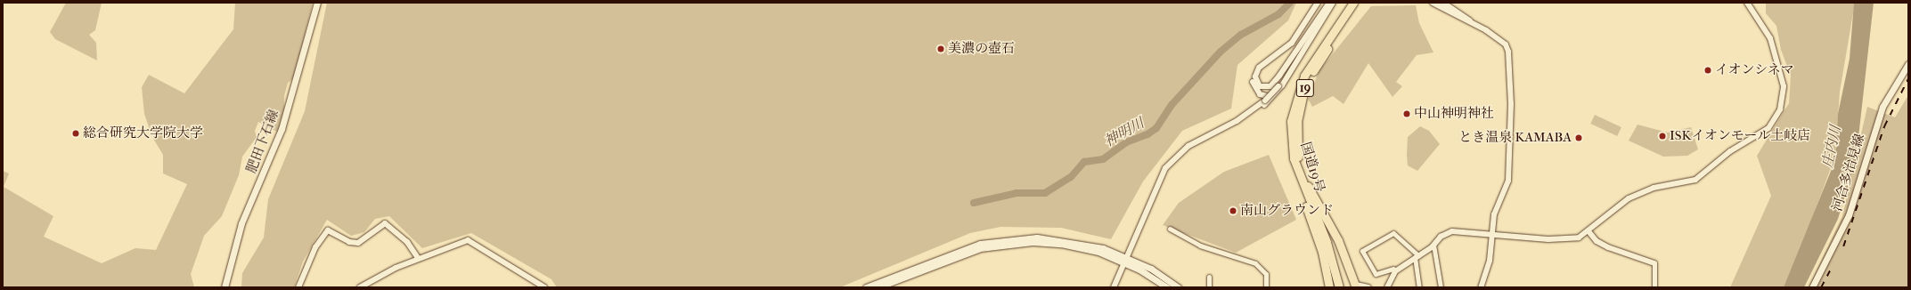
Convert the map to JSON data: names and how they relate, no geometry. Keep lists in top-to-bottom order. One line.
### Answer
{"streets":{"highway":["19","国道19号"],"main road":["肥田下石線","河合多治見線"]},"crossings":[["19","国道19号"]],"water":["神明川","庄内川"],"places":["美濃の壺石","イオンシネマ","中山神明神社","総合研究大学院大学","ISKイオンモール土岐店","とき温泉 KAMABA","南山グラウンド"]}
